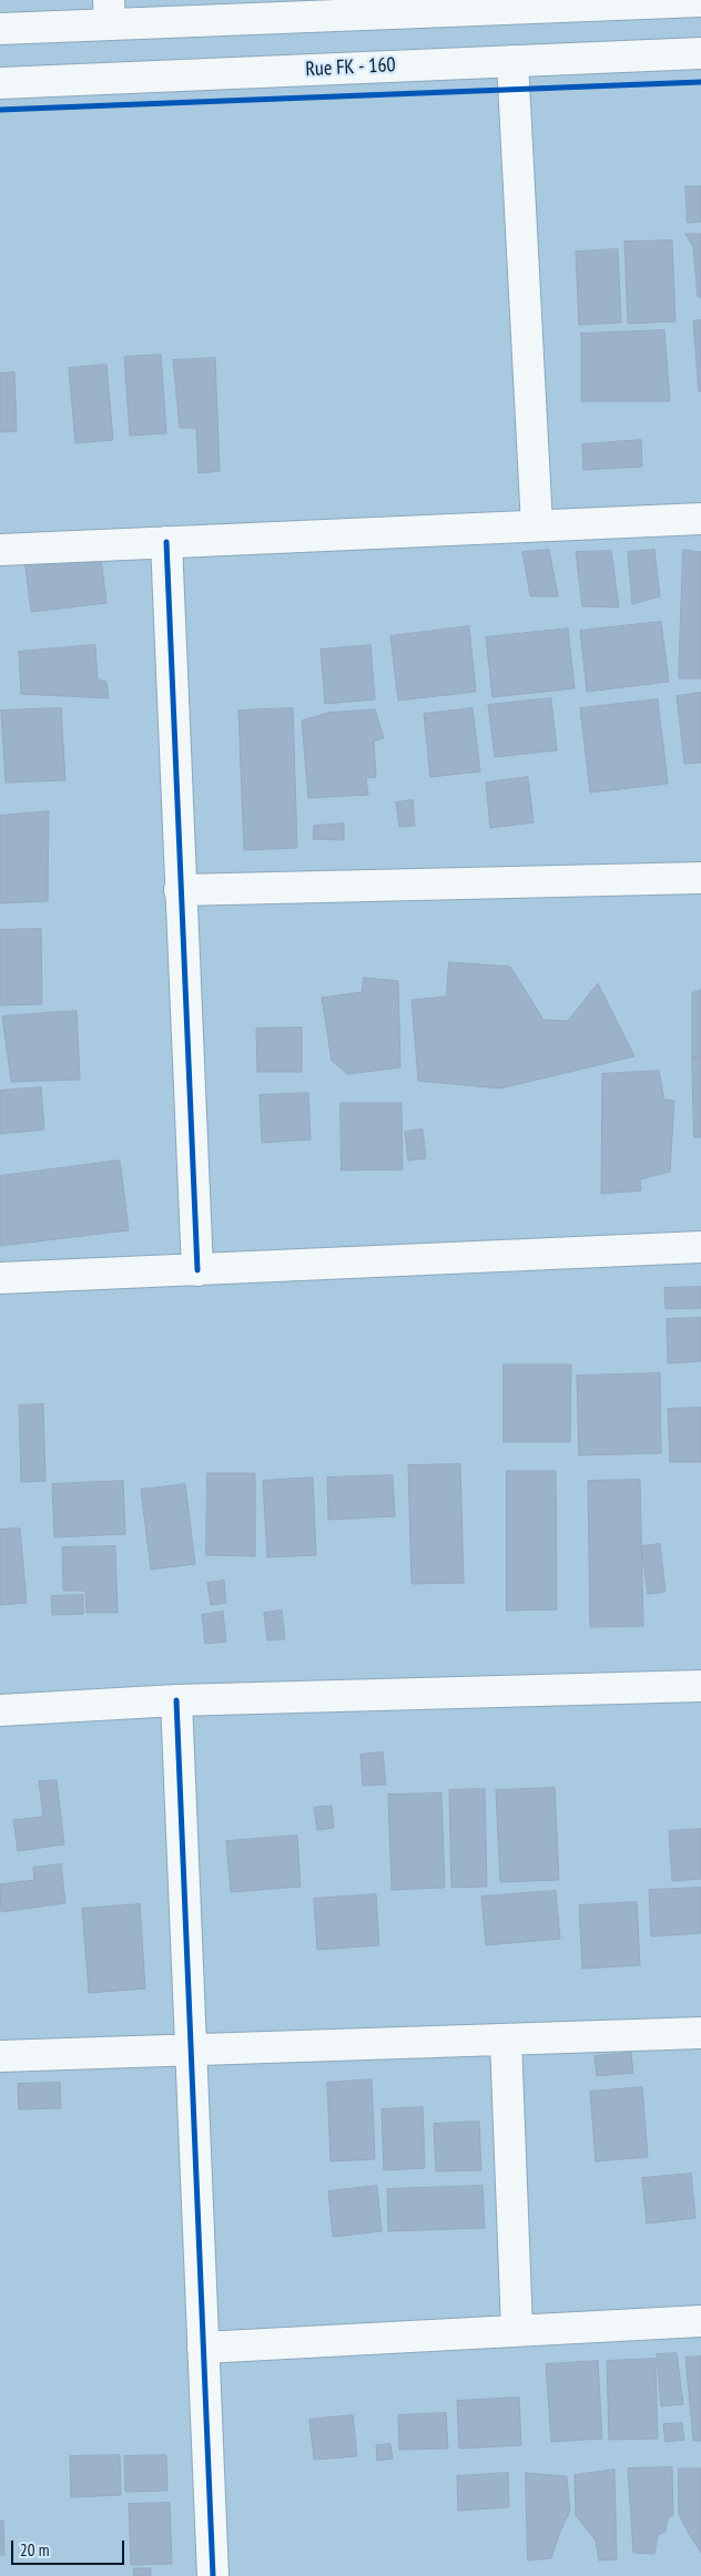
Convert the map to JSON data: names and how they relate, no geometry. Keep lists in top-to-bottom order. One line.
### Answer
{"streets":{"street":["Rue FK - 160"]},"scale_bar":"20 m"}
